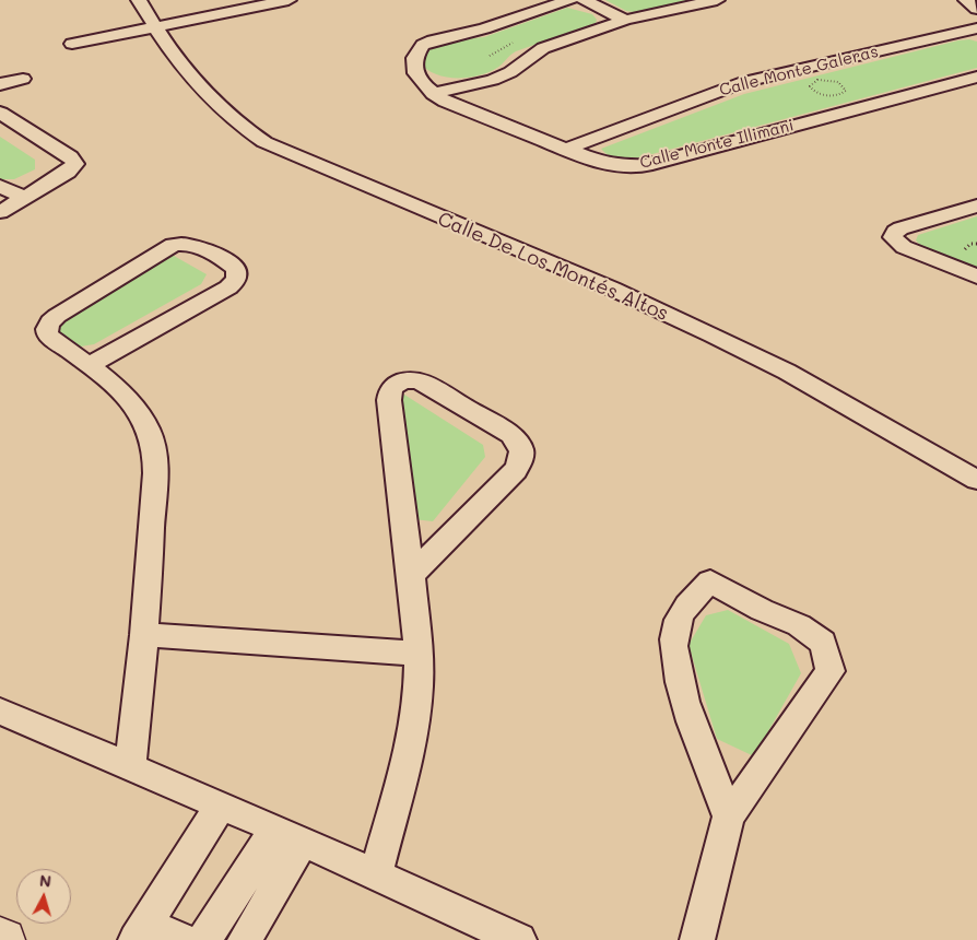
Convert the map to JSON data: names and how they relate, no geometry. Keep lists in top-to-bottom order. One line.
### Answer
{"streets":{"street":["Calle Monte Galeras","Calle Monte Illimani","Calle De Los Montés Altos"]},"crossings":[["Calle Monte Galeras","Calle Monte Illimani"]],"north":"top"}
